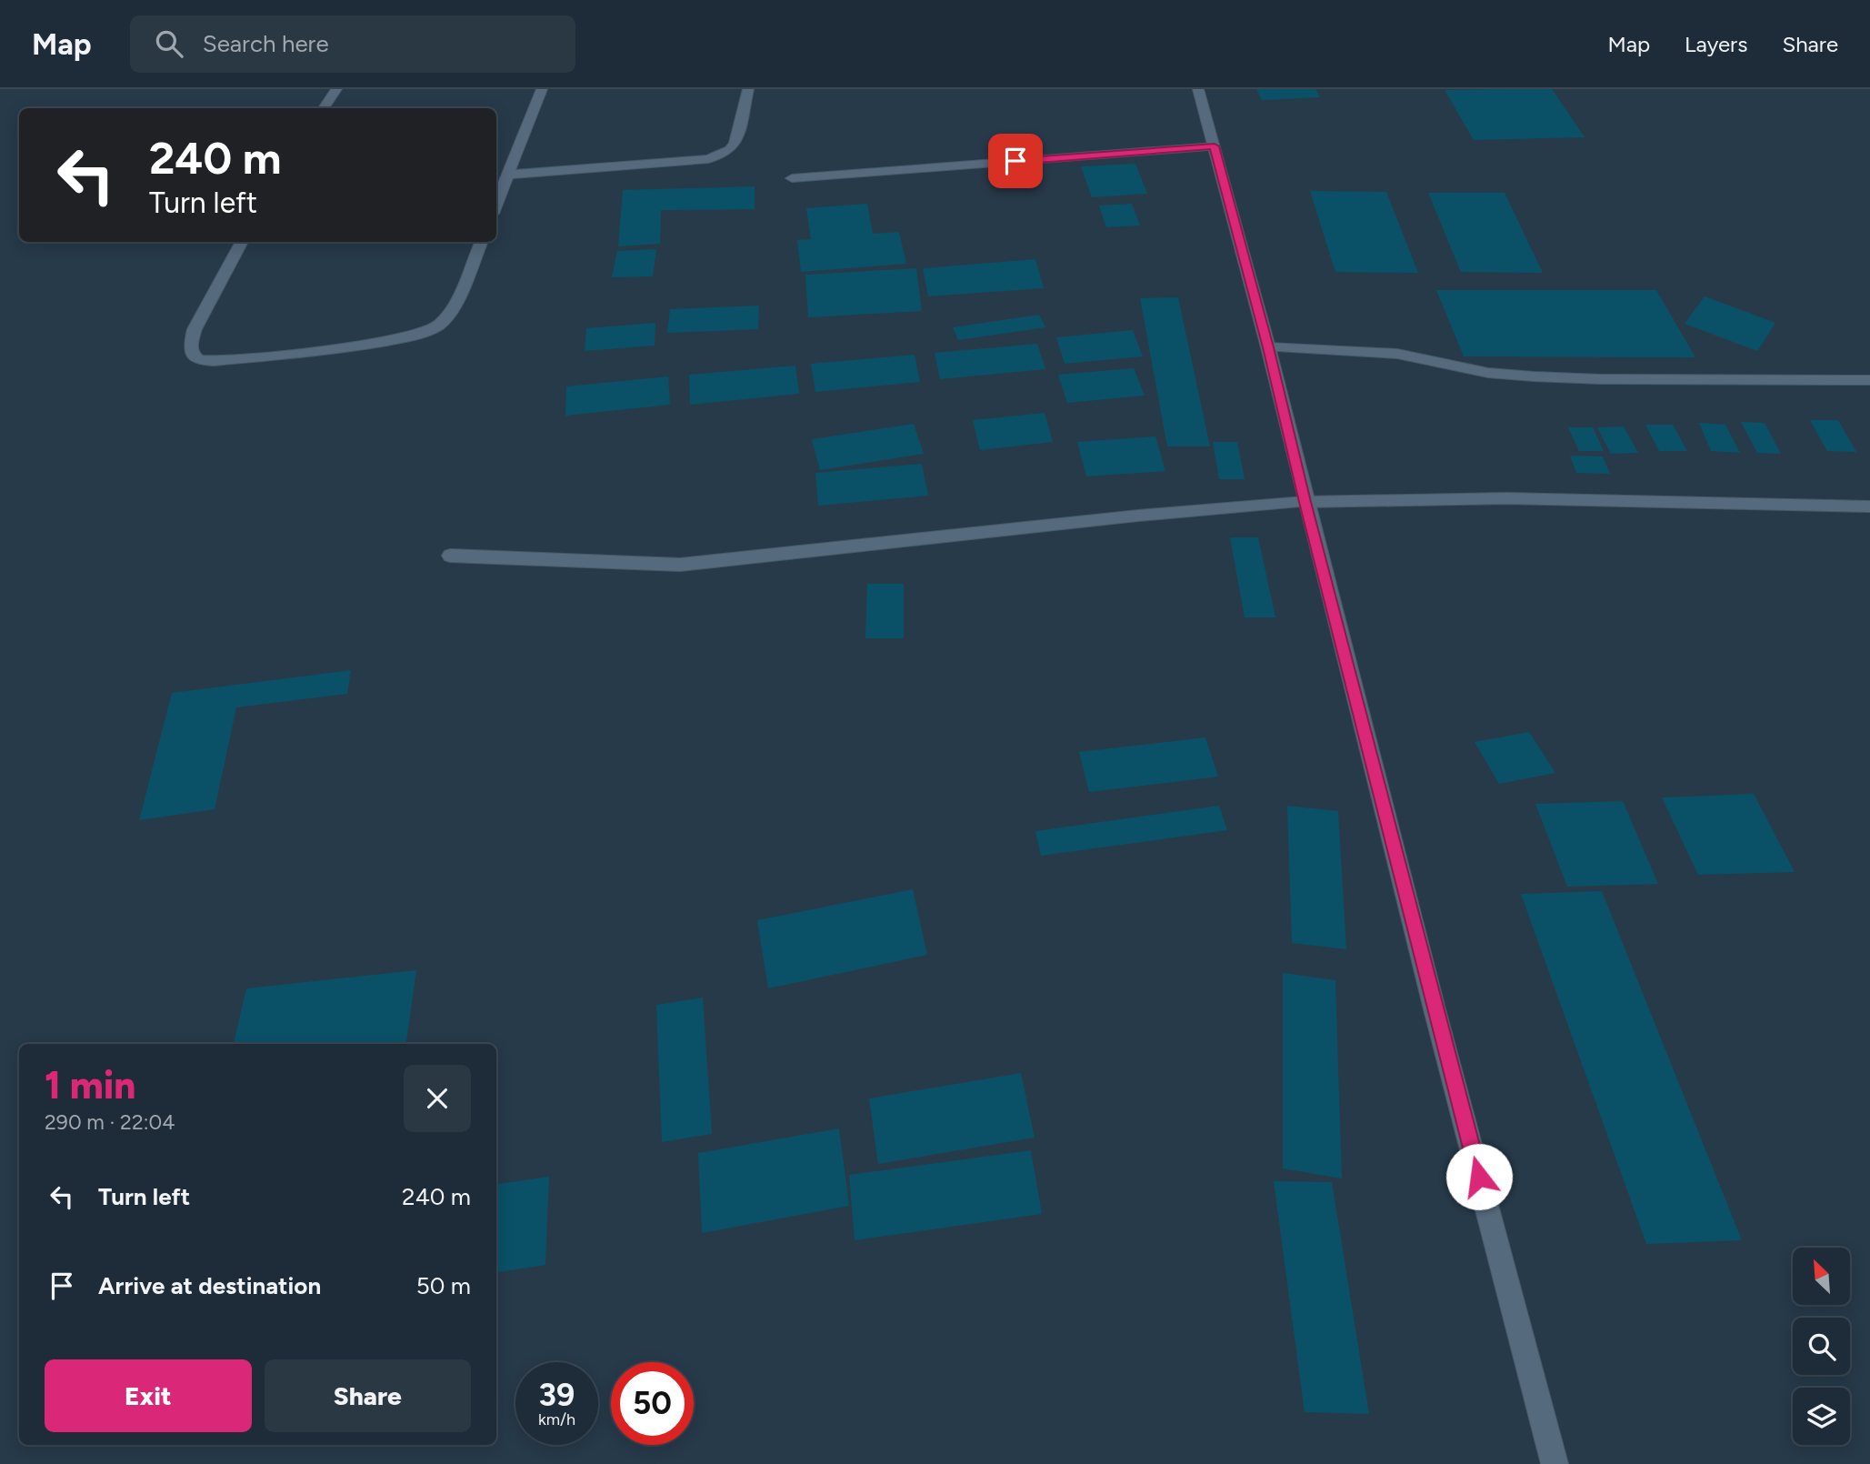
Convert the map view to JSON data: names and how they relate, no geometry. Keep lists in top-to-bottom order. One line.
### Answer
{"north":"top left","page":{"header":"Map","search":"Search here","nav":["Map","Layers","Share"],"turn":["240 m","Turn left"],"heading":["1 min","290 m · 22:04"],"list":[{"name":"Turn left","value":"240 m"},{"name":"Arrive at destination","value":"50 m"}],"buttons":["Exit","Share"],"speed":"39 km/h","limit":"50"}}
